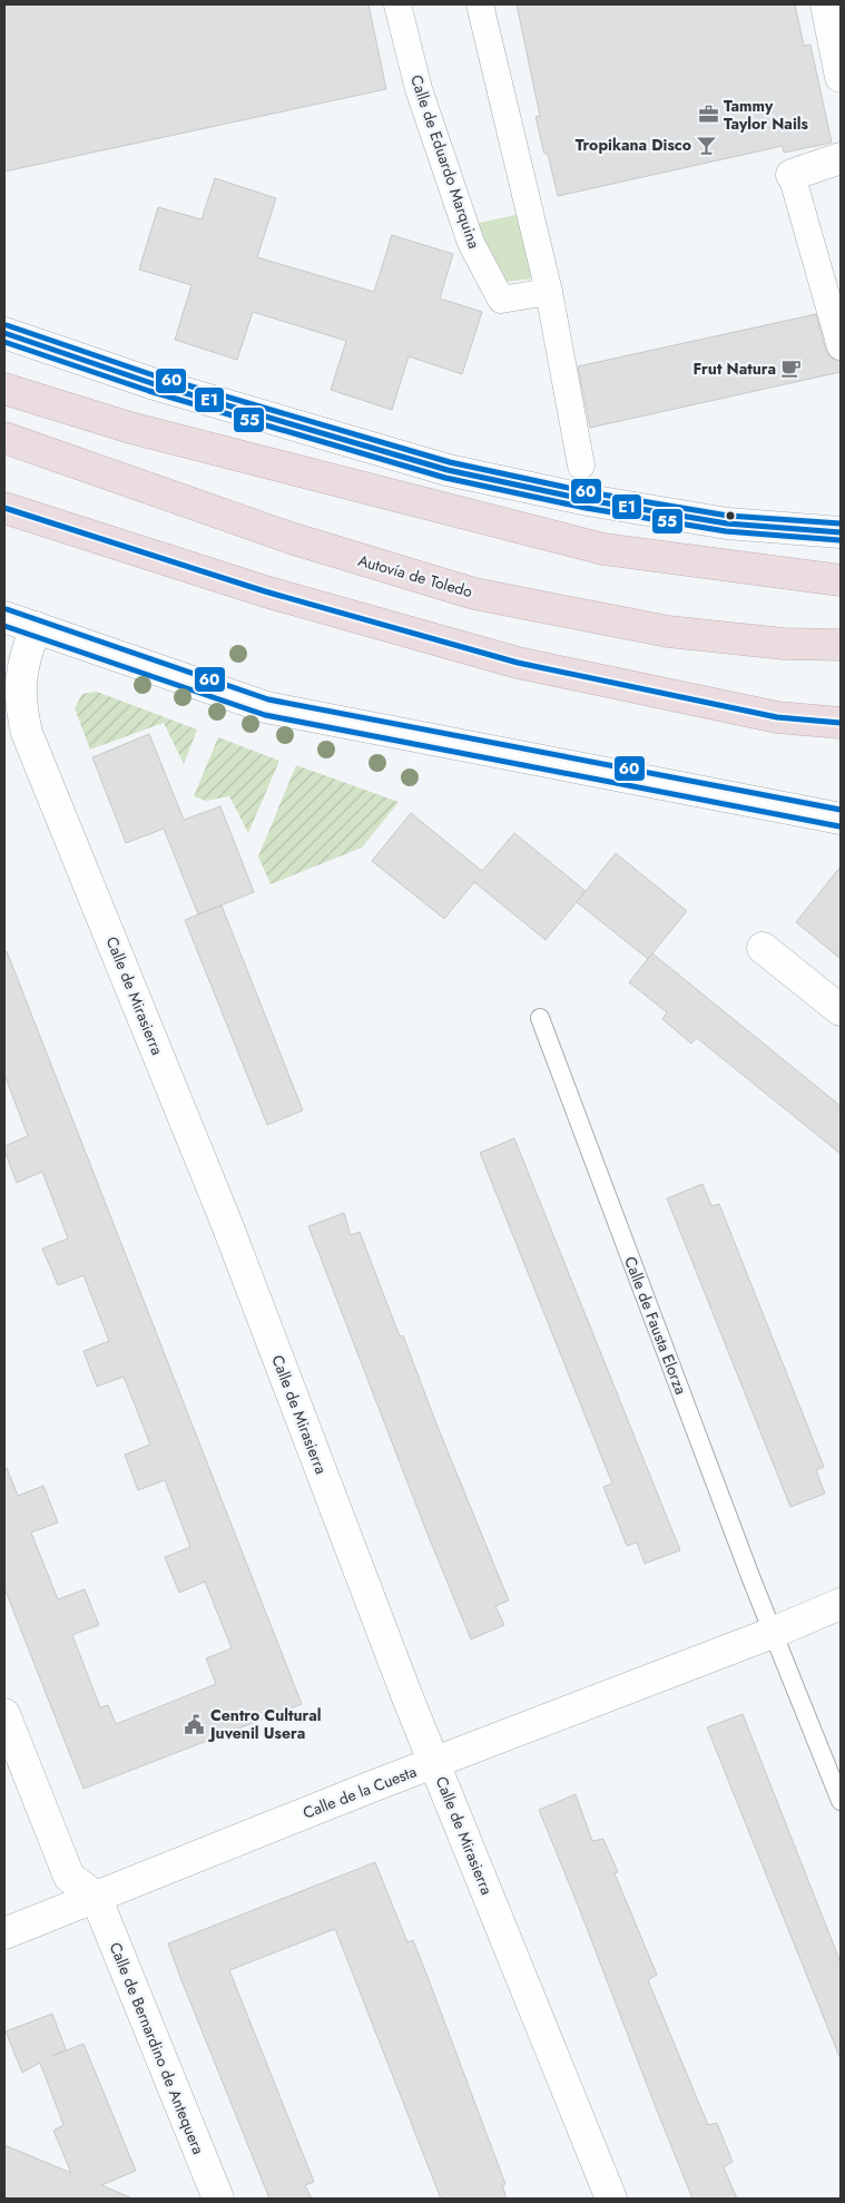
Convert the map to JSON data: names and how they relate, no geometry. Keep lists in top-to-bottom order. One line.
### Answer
{"streets":{"highway":["Autovía de Toledo"],"street":["Calle de Eduardo Marquina","Calle de Mirasierra","Calle de la Cuesta","Calle de Bernardino de Antequera"],"lane":["Calle de Fausta Elorza"]},"crossings":[["Calle de Mirasierra","Calle de la Cuesta"],["Calle de Fausta Elorza","Calle de la Cuesta"],["Calle de la Cuesta","Calle de Bernardino de Antequera"]],"places":{"office":["Tammy Taylor Nails"],"bar":["Tropikana Disco"],"cafe":["Frut Natura"],"public building":["Centro Cultural Juvenil Usera"]},"lines":["transit line 60","transit line E1","transit line 55"]}
